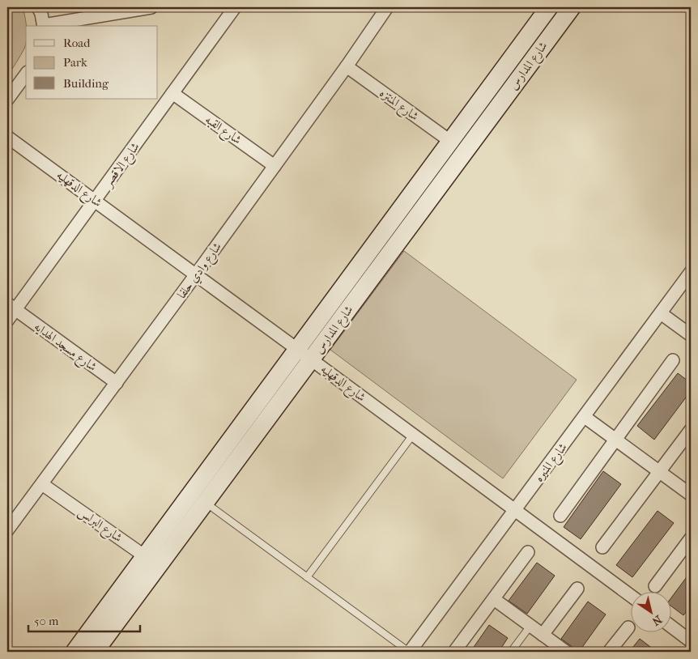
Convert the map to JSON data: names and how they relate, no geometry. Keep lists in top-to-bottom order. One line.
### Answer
{"streets":{"main road":["شارع المدارس"],"street":["شارع المنتزه","شارع القبه","شارع الاقصر","شارع الدقهليه","شارع وادي حلفا","شارع مسجد الهدايه","شارع المنيره","شارع البرلس"]},"crossings":[["شارع المدارس","شارع المنتزه"],["شارع المدارس","شارع الدقهليه"],["شارع المدارس","شارع البرلس"],["شارع المنتزه","شارع وادي حلفا"],["شارع القبه","شارع الاقصر"],["شارع القبه","شارع وادي حلفا"],["شارع الاقصر","شارع الدقهليه"],["شارع الاقصر","شارع مسجد الهدايه"],["شارع الدقهليه","شارع وادي حلفا"],["شارع الدقهليه","شارع المنيره"],["شارع وادي حلفا","شارع مسجد الهدايه"],["شارع وادي حلفا","شارع البرلس"]],"legend":["Road","Park","Building"],"scale_bar":"50 m","north":"bottom right"}
